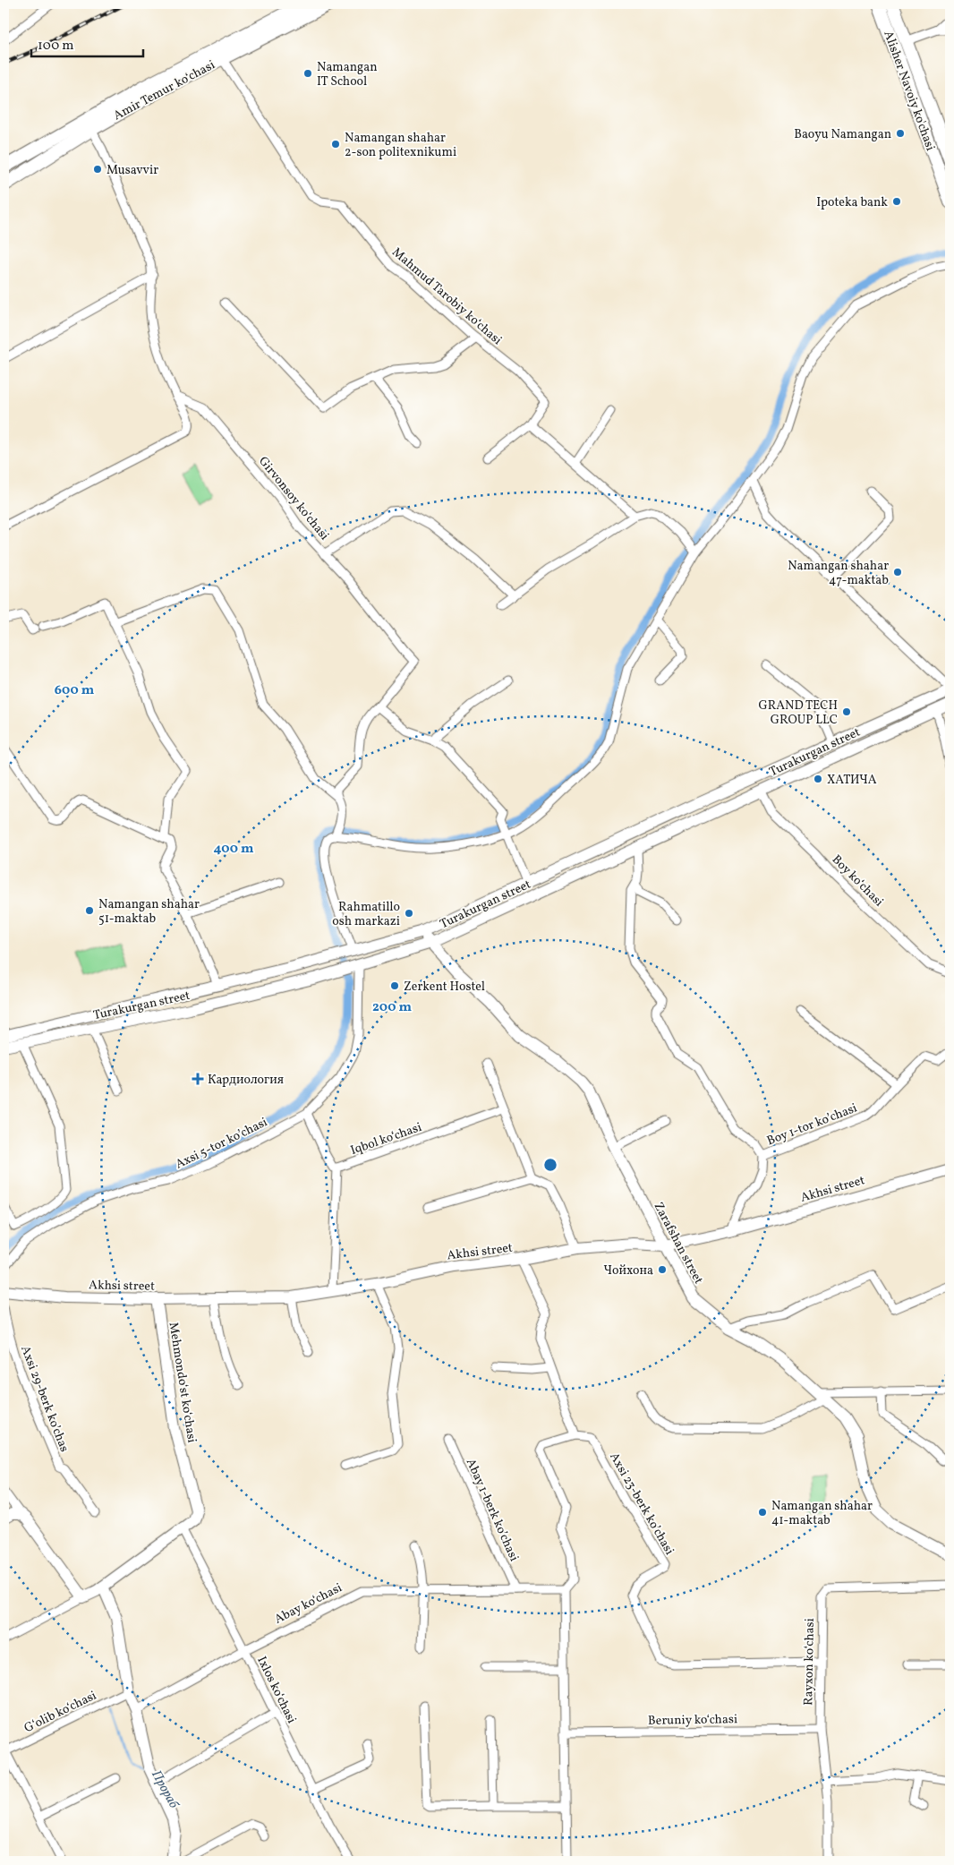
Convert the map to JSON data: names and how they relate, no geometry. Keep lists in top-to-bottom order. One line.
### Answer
{"streets":{"main road":["Amir Temur koʻchasi","Alisher Navoiy ko'chasi"],"street":["Mahmud Tarobiy koʻchasi","Girvonsoy koʻchasi","Turakurgan street","Boy koʻchasi","Boy 1-tor koʼchasi","Iqbol koʻchasi","Аxsi 5-tor koʼchasi","Akhsi street","Zarafshan street","Mehmondoʻst koʻchasi","Аxsi 29-berk koʼchas","Аxsi 23-berk koʼchasi","Аbay 1-berk koʼchasi","Abay koʻchasi","Rayxon koʻchasi","Ixlos koʻchasi","Gʻolib koʻchasi","Beruniy koʻchasi"]},"crossings":[["Amir Temur koʻchasi","Mahmud Tarobiy koʻchasi"],["Turakurgan street","Boy koʻchasi"],["Turakurgan street","Аxsi 5-tor koʼchasi"],["Turakurgan street","Zarafshan street"],["Akhsi street","Zarafshan street"],["Akhsi street","Mehmondoʻst koʻchasi"],["Mehmondoʻst koʻchasi","Ixlos koʻchasi"],["Аxsi 23-berk koʼchasi","Rayxon koʻchasi"],["Аbay 1-berk koʼchasi","Abay koʻchasi"],["Abay koʻchasi","Ixlos koʻchasi"],["Rayxon koʻchasi","Beruniy koʻchasi"]],"water":["Прораб"],"places":{"other":["Namangan IT School","Baoyu Namangan","Namangan shahar 2-son politexnikumi","Musavvir","Ipoteka bank","Namangan shahar 47-maktab","GRAND TECH GROUP LLC","ХАТИЧА","Namangan shahar 51-maktab","Rahmatillo osh markazi","Zerkent Hostel","Чойхона","Namangan shahar 41-maktab"],"health":["Кардиология"]},"scale_bar":"100 m","rings":["600 m","400 m","200 m"]}
